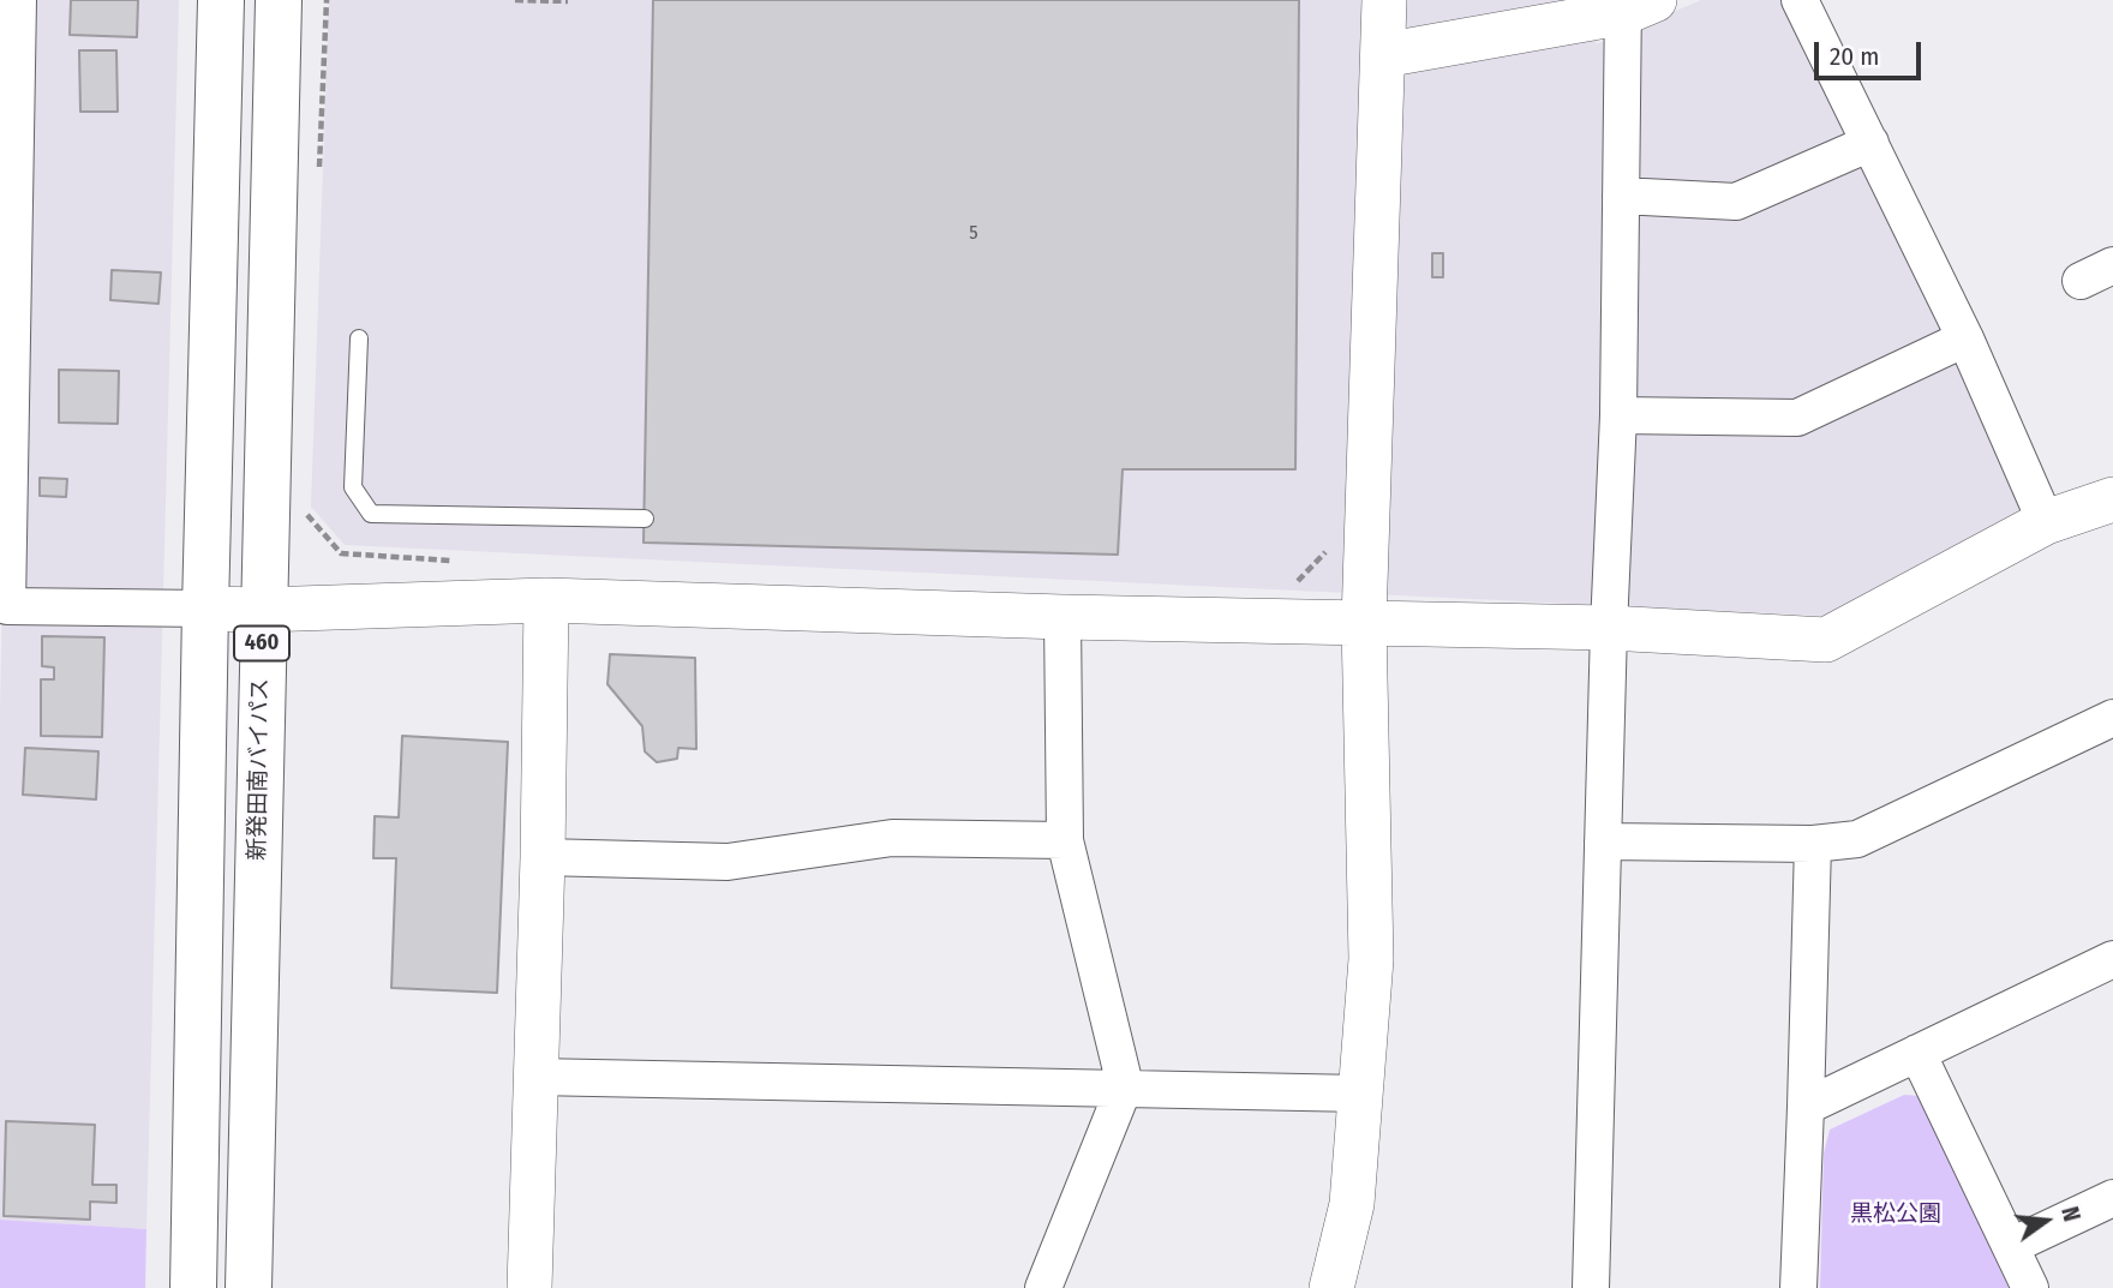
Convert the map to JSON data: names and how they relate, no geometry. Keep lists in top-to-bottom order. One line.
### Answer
{"streets":{"highway":["460","新発田南バイパス"]},"parks":["黒松公園"],"house_numbers":["5"],"scale_bar":"20 m","north":"right"}
